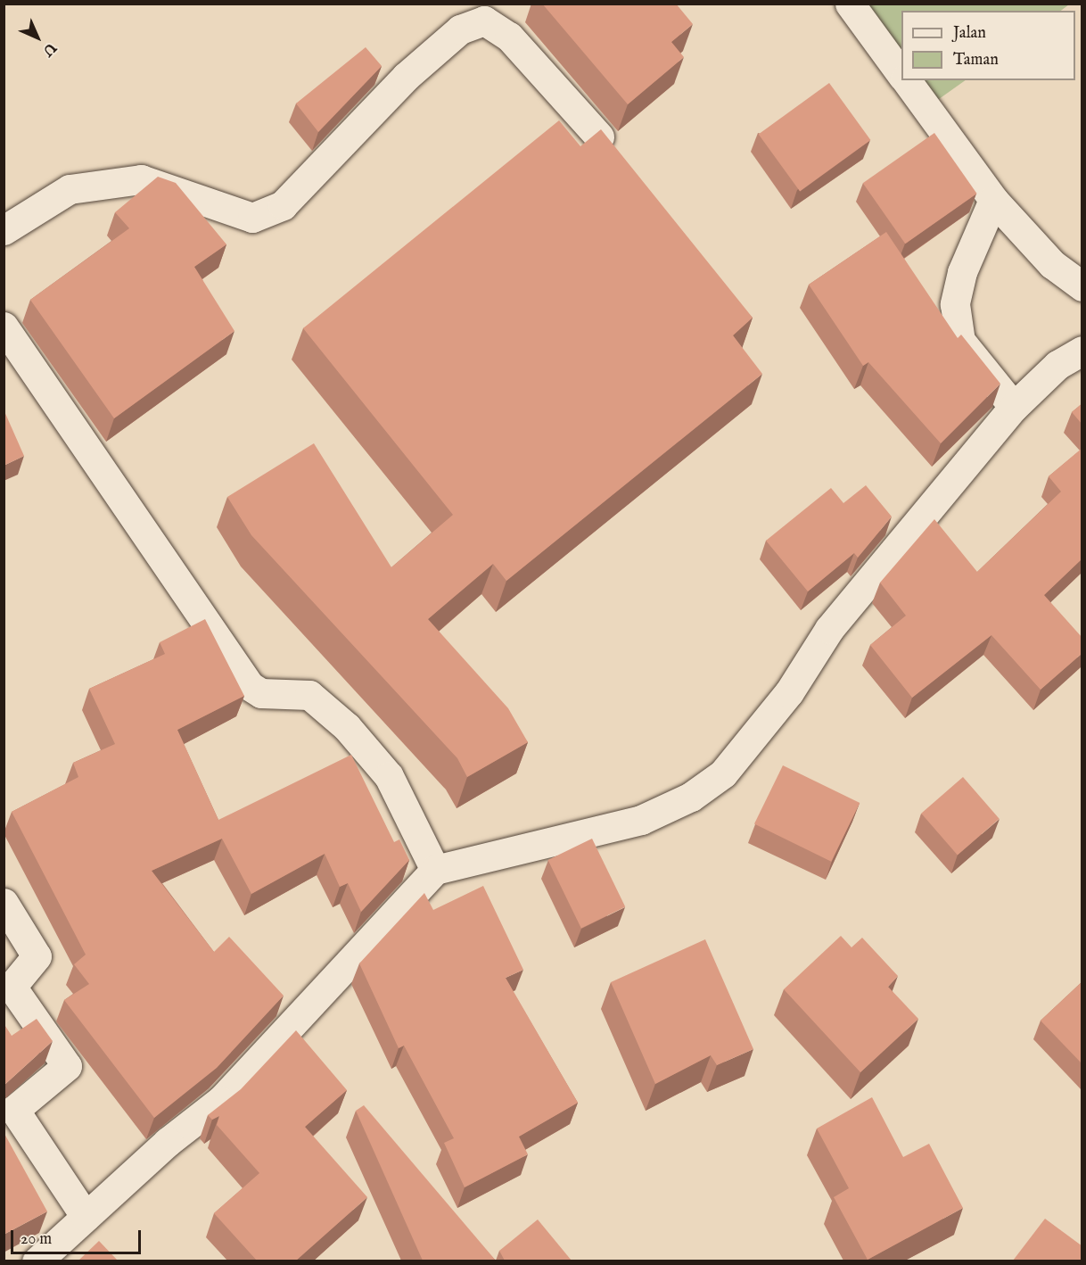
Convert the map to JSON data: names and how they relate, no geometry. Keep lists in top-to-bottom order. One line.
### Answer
{"legend":["Jalan","Taman"],"scale_bar":"20 m","north":"bottom right"}
